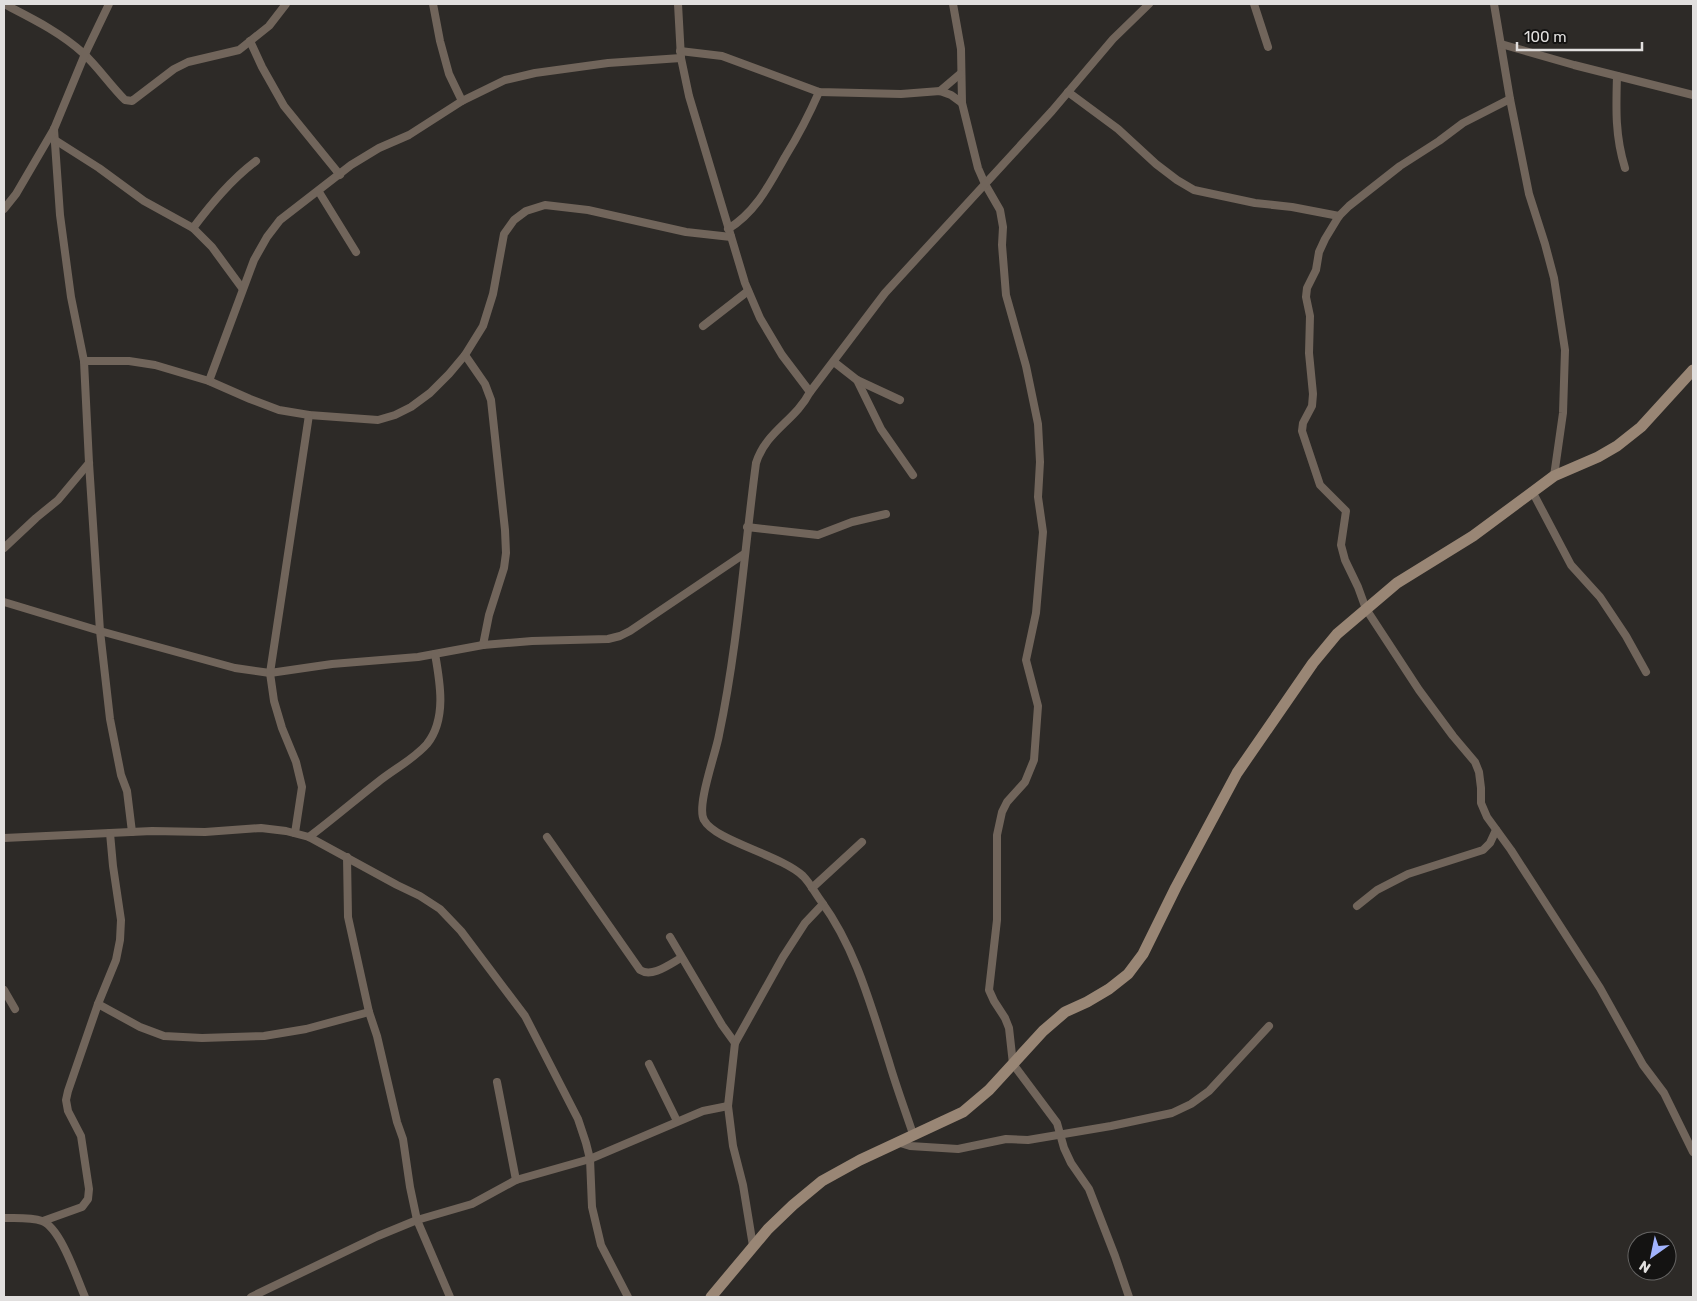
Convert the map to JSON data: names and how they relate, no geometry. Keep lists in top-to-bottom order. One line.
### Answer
{"scale_bar":"100 m","north":"bottom left"}
